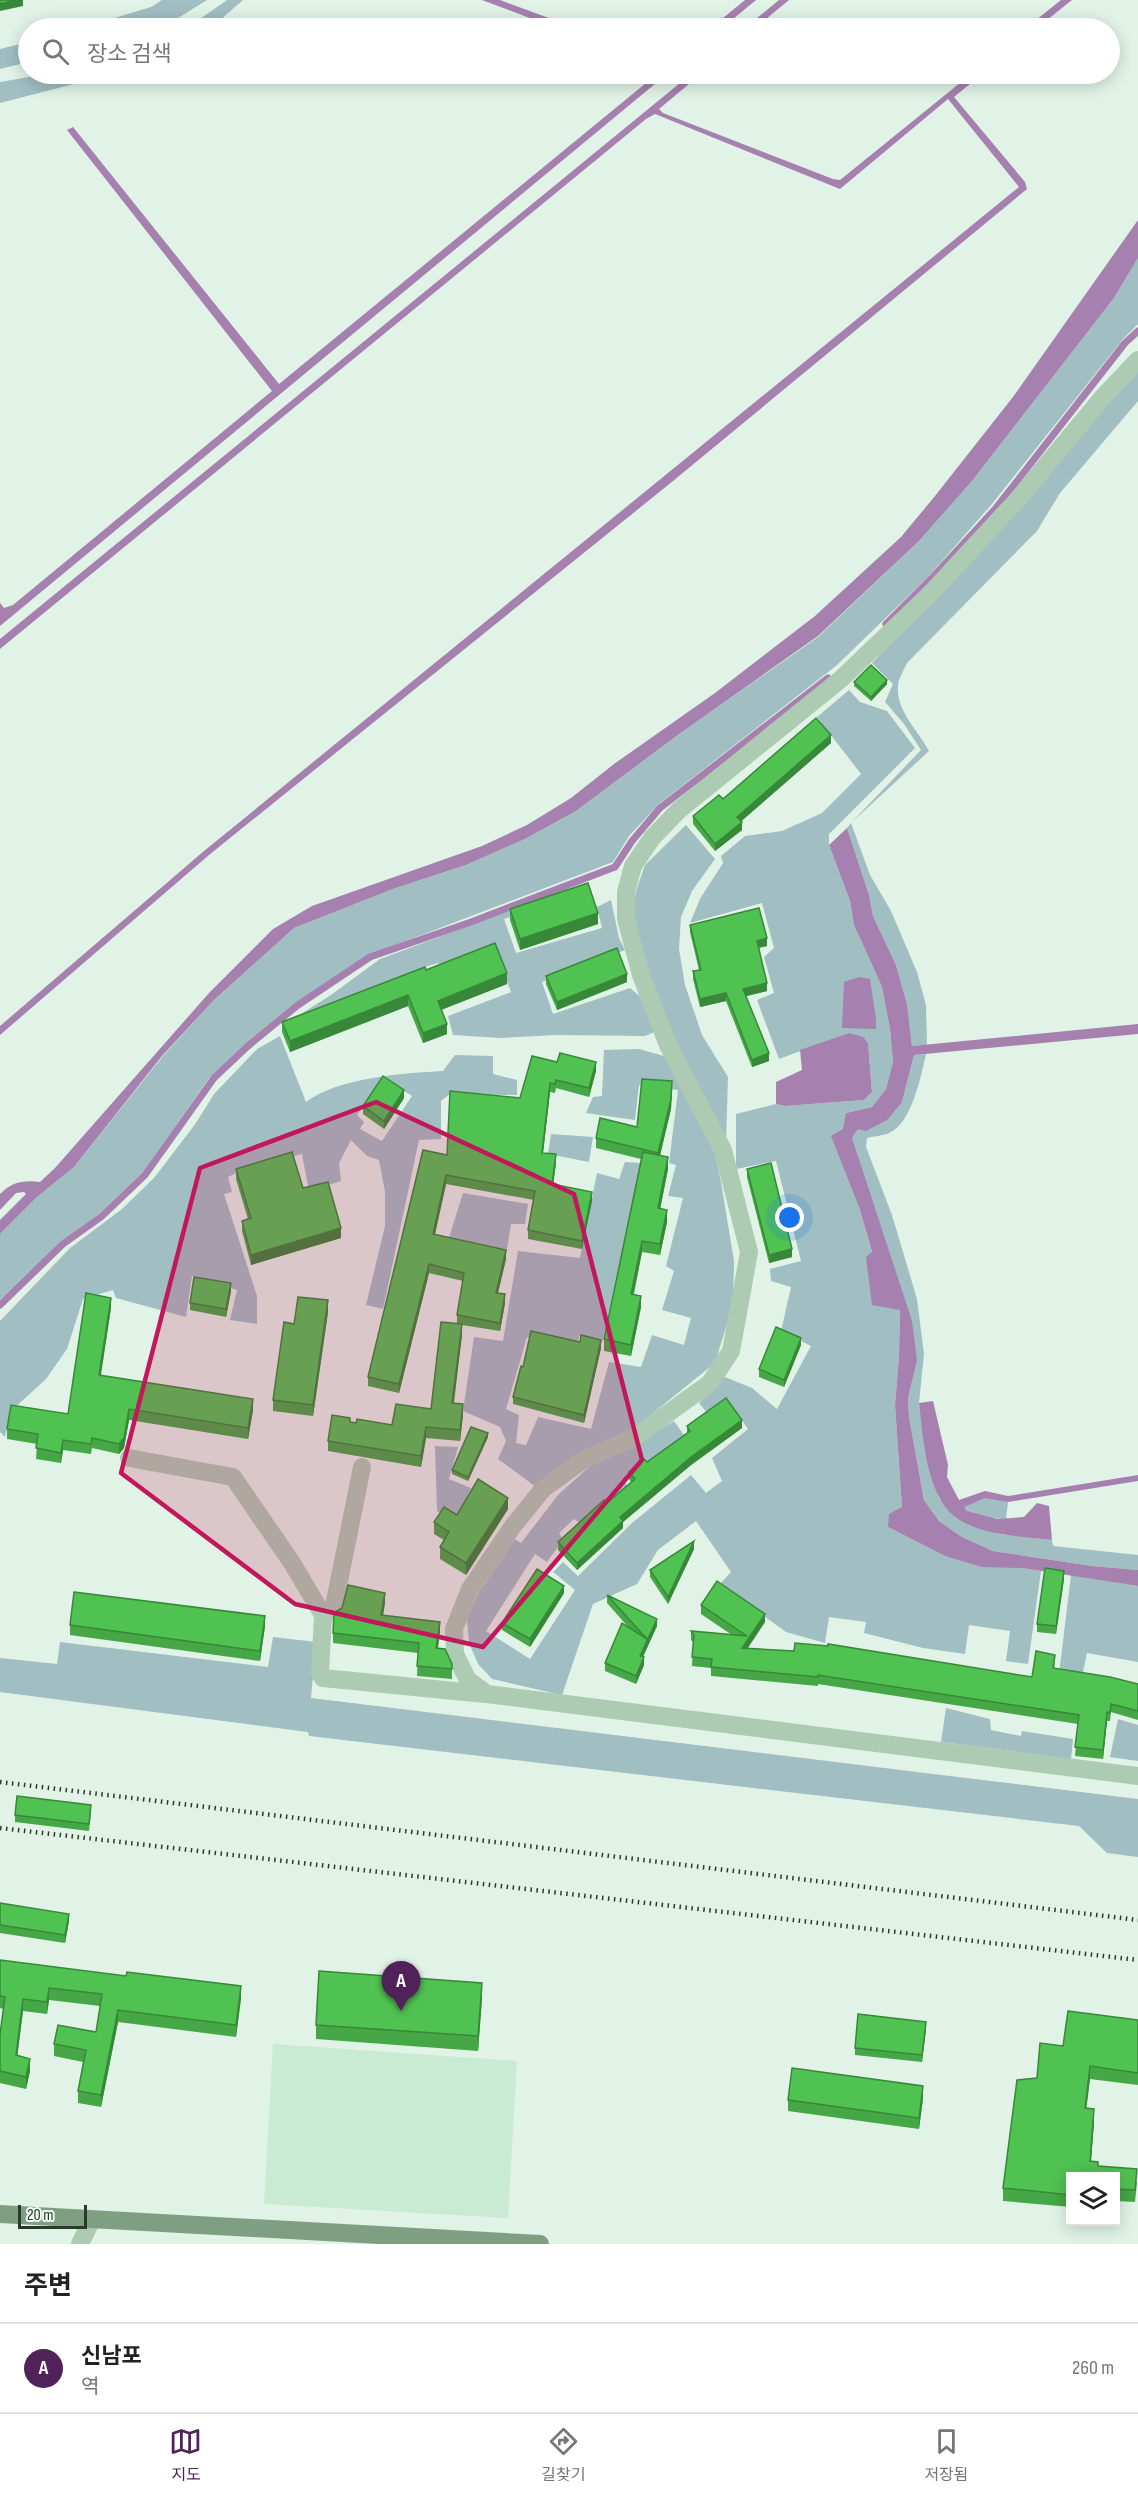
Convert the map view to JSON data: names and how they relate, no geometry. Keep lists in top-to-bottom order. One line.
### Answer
{"scale_bar":"20 m","page":{"search":"장소 검색","pins":"A","scale":"20 m","heading":"주변","list":[{"mark":"A","name":"신남포","note":"역","value":"260 m"}],"nav":["지도","길찾기","저장됨"]}}
